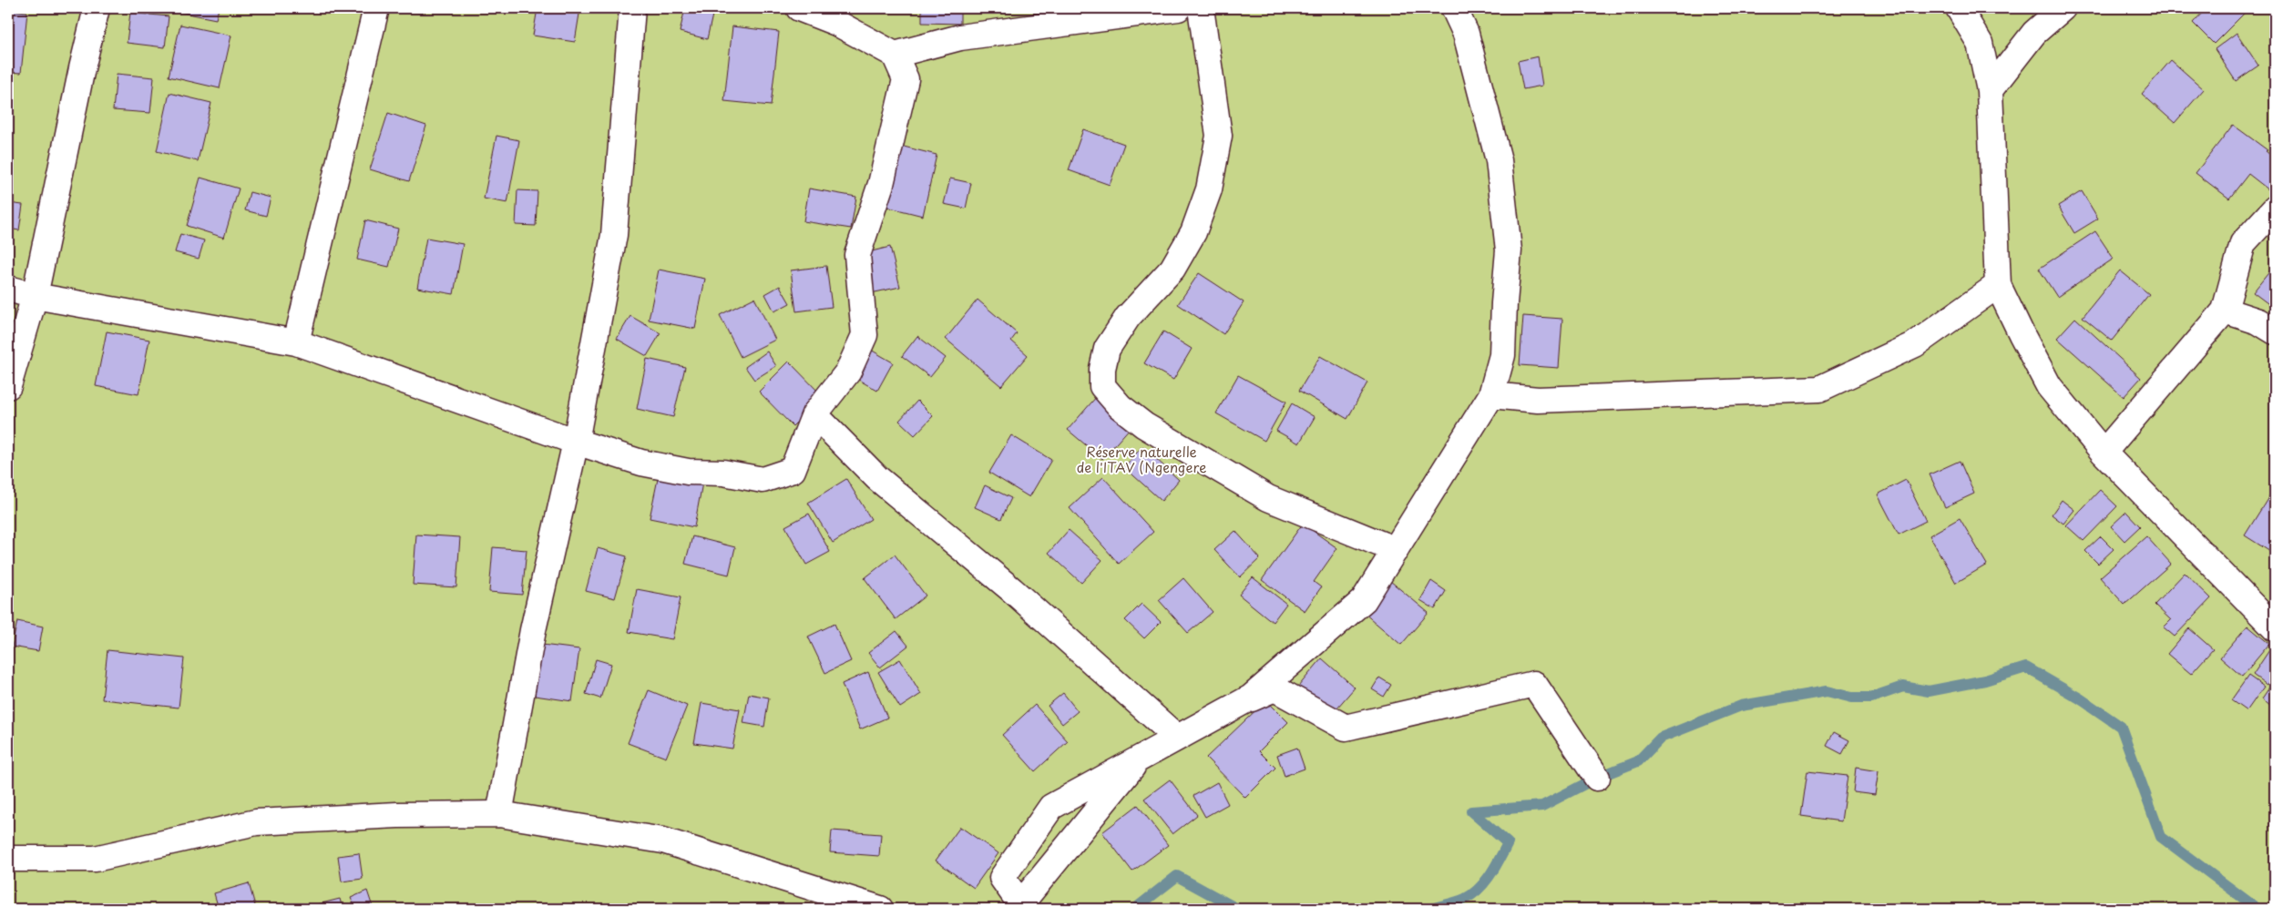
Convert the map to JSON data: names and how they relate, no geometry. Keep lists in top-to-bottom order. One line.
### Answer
{"parks":["Réserve naturelle de l'ITAV (Ngengere"]}
